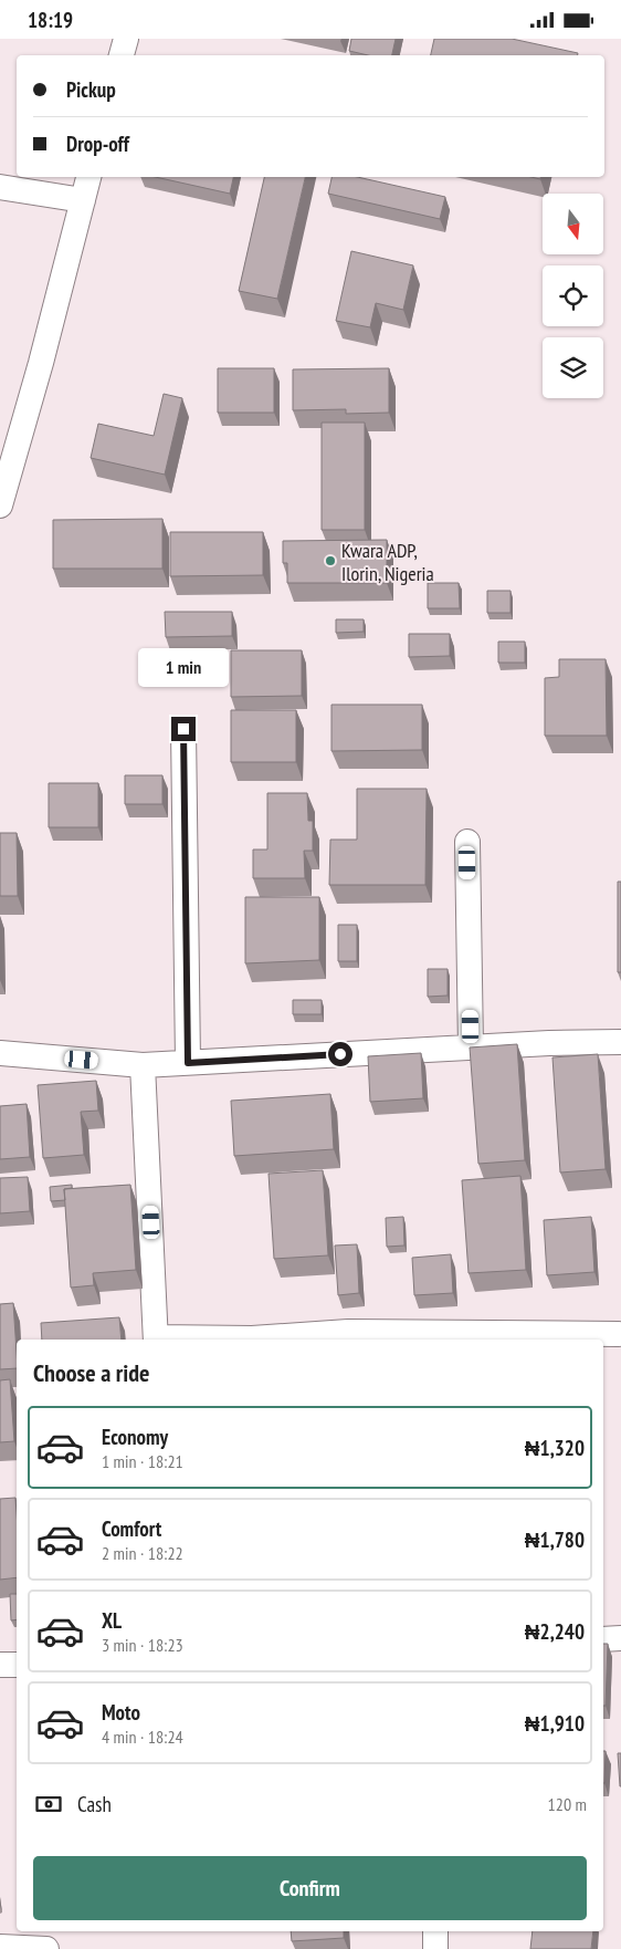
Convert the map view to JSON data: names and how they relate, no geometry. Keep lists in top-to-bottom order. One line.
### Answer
{"places":["Kwara ADP, Ilorin, Nigeria"],"north":"bottom","page":{"status":"18:19","banner":["Pickup","Drop-off"],"bubble":"1 min","heading":"Choose a ride","list":[{"name":"Economy","note":"1 min · 18:21","value":"₦1,320"},{"name":"Comfort","note":"2 min · 18:22","value":"₦1,780"},{"name":"XL","note":"3 min · 18:23","value":"₦2,240"},{"name":"Moto","note":"4 min · 18:24","value":"₦1,910"}],"pay":["Cash","120 m"],"buttons":"Confirm"}}
